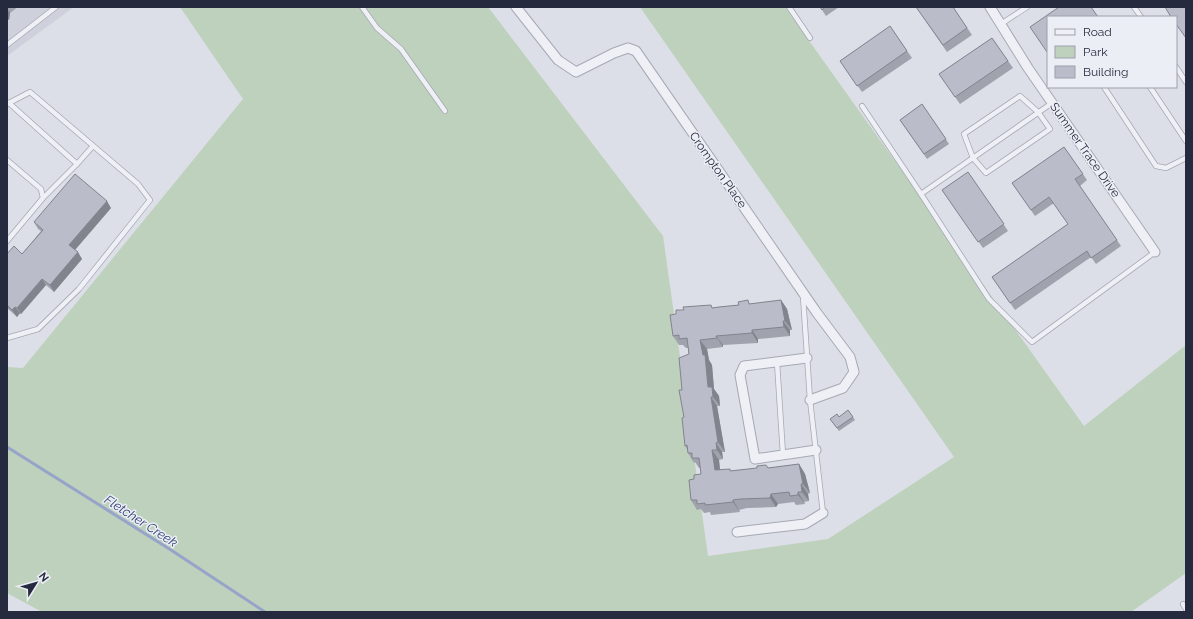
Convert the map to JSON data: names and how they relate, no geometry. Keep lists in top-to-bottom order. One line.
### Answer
{"streets":{"street":["Summer Trace Drive","Crompton Place"]},"water":["Fletcher Creek"],"legend":["Road","Park","Building"],"north":"top right"}
